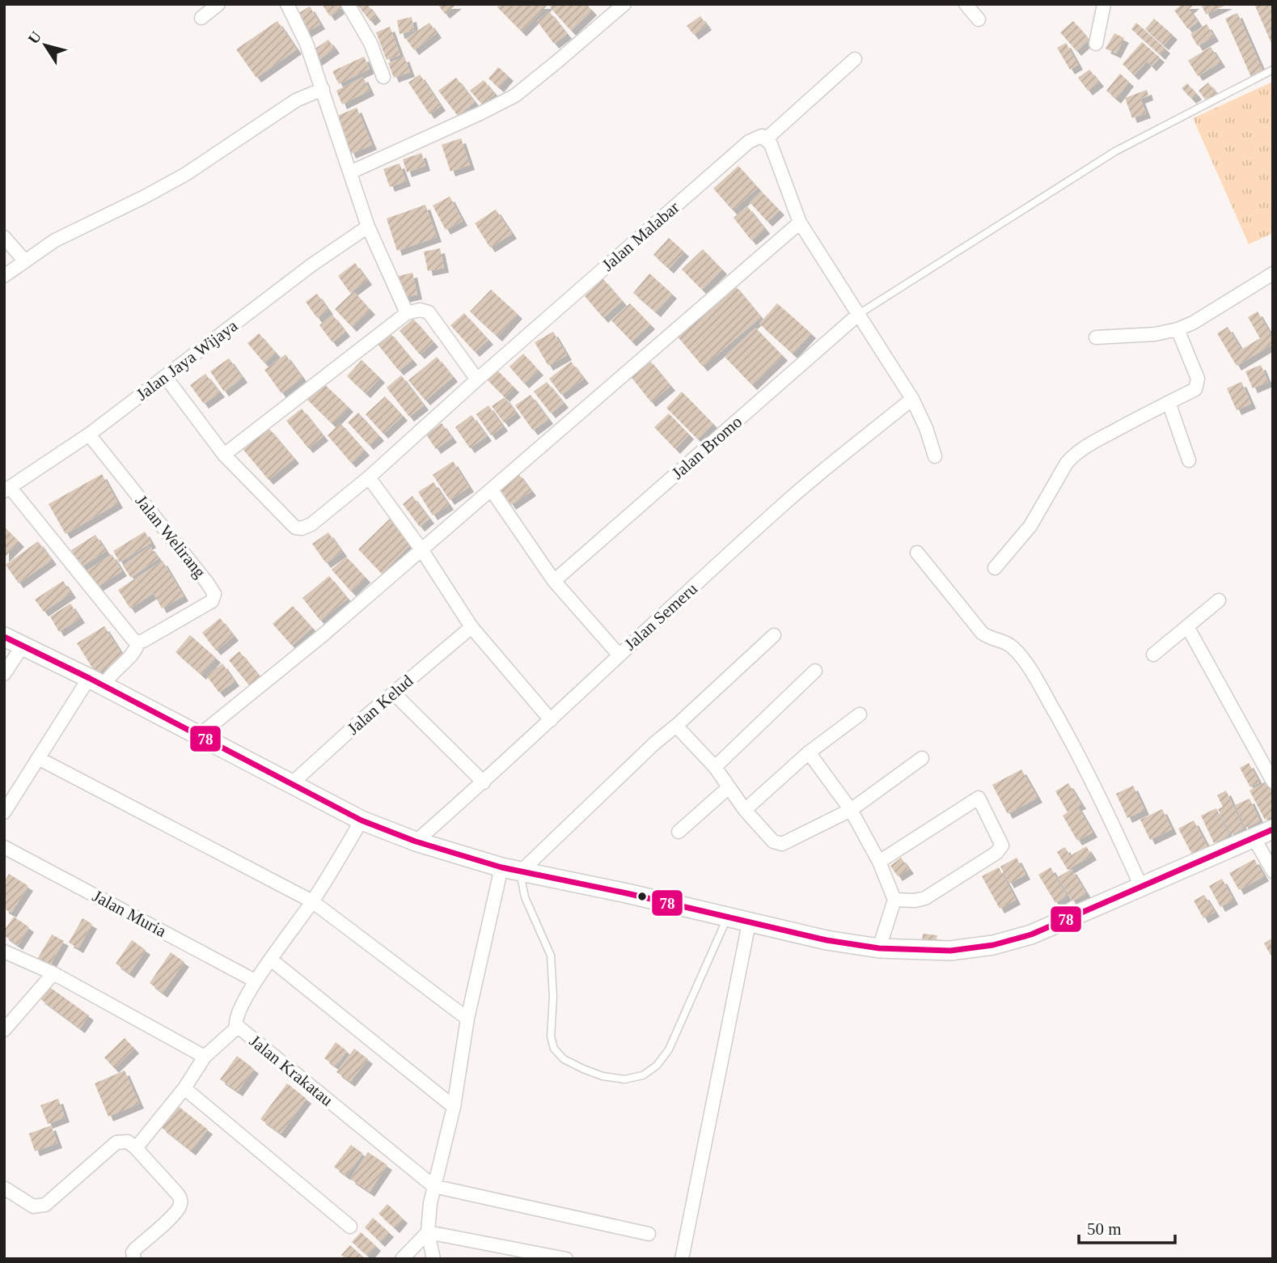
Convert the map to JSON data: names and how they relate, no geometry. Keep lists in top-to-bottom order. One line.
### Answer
{"streets":{"street":["Jalan Malabar","Jalan Jaya Wijaya","Jalan Bromo","Jalan Welirang","Jalan Semeru","Jalan Kelud","Jalan Muria","Jalan Krakatau"]},"crossings":[["Jalan Jaya Wijaya","Jalan Welirang"],["Jalan Muria","Jalan Krakatau"]],"lines":["transit line 78"],"scale_bar":"50 m","north":"top left"}
